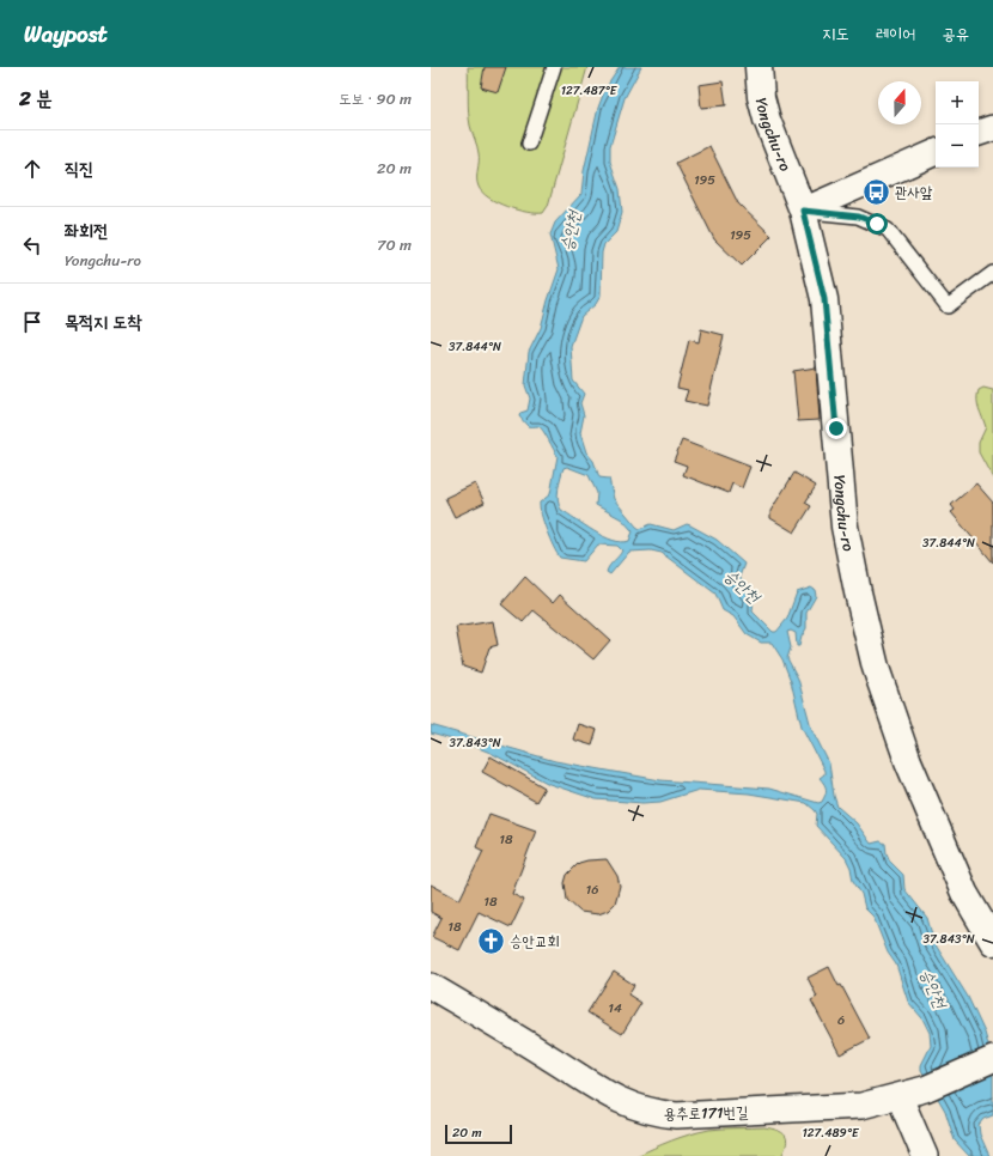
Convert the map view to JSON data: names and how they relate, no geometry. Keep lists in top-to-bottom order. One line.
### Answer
{"streets":{"street":["Yongchu-ro","용추로171번길"]},"water":["승안천"],"places":{"bus stop":["관사앞"],"church":["승안교회"]},"house_numbers":["195","195","18","16","18","18","14","6"],"scale_bar":"20 m","north":"top","page":{"header":"Waypost","nav":["지도","레이어","공유"],"heading":["2 분","도보 · 90 m"],"map_buttons":["+","−"],"list":[["직진","20 m"],["좌회전","Yongchu-ro","70 m"],"목적지 도착"],"scale":"20 m"},"coordinates":["127.487°E","37.844°N","37.843°N","127.489°E"]}
